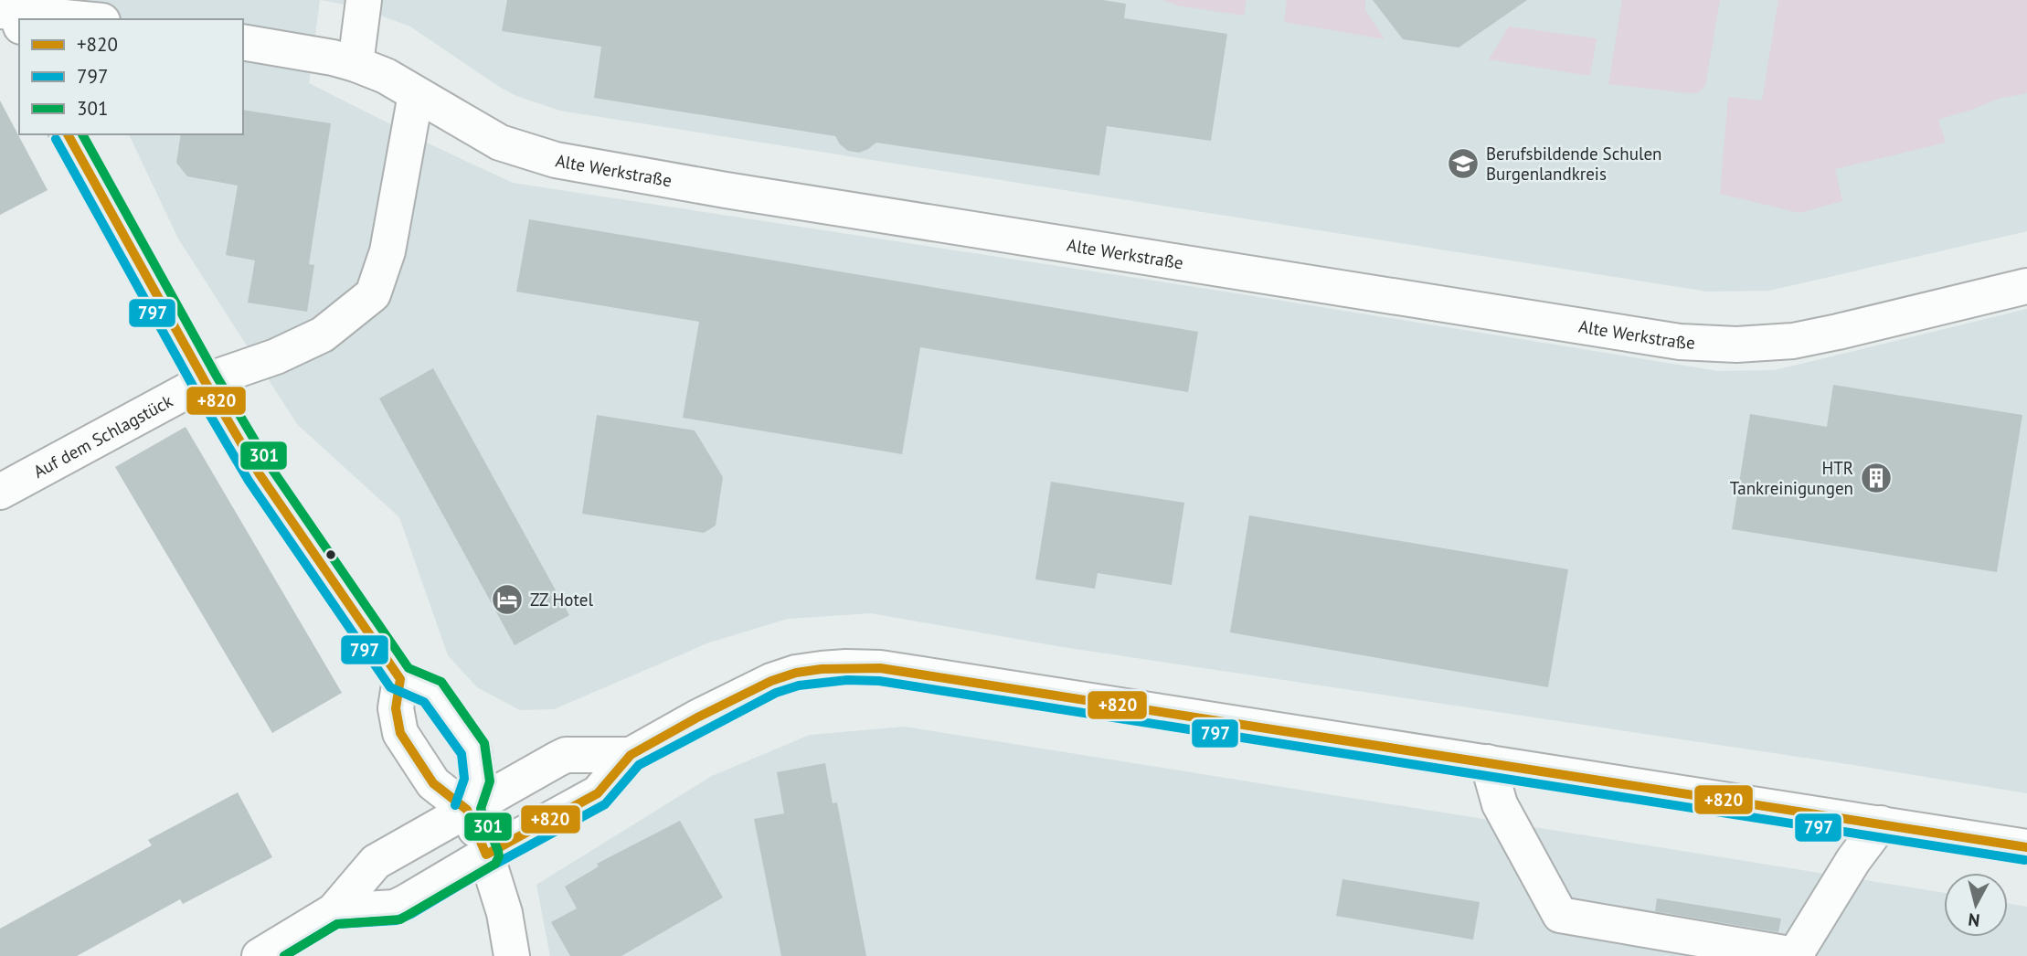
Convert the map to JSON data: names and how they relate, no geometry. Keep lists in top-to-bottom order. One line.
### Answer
{"streets":{"main road":["Alte Werkstraße","Auf dem Schlagstück"]},"crossings":[["Alte Werkstraße","Auf dem Schlagstück"]],"places":{"school or university":["Berufsbildende Schulen Burgenlandkreis"],"building":["HTR Tankreinigungen"],"hotel":["ZZ Hotel"]},"lines":["transit line +820","transit line 301","transit line 797"],"legend":["+820","797","301"],"north":"bottom"}
